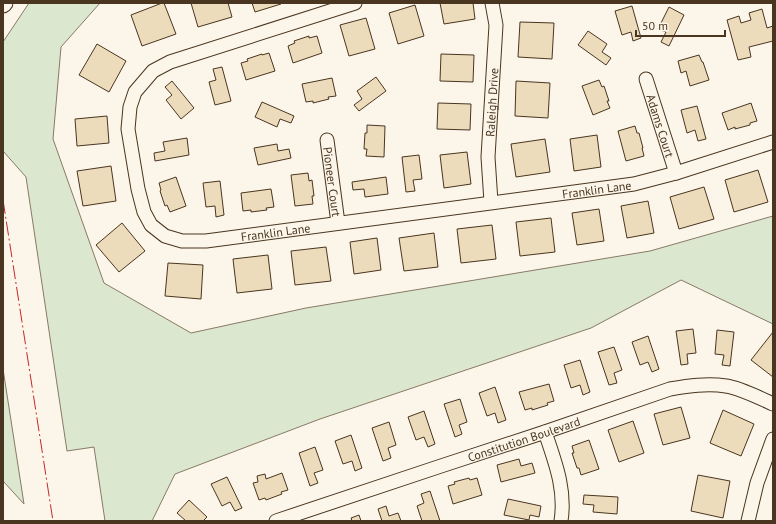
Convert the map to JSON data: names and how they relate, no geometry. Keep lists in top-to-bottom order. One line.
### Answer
{"streets":{"street":["Raleigh Drive","Adams Court","Pioneer Court","Franklin Lane","Constitution Boulevard"]},"crossings":[["Raleigh Drive","Franklin Lane"],["Adams Court","Franklin Lane"],["Pioneer Court","Franklin Lane"]],"scale_bar":"50 m"}
